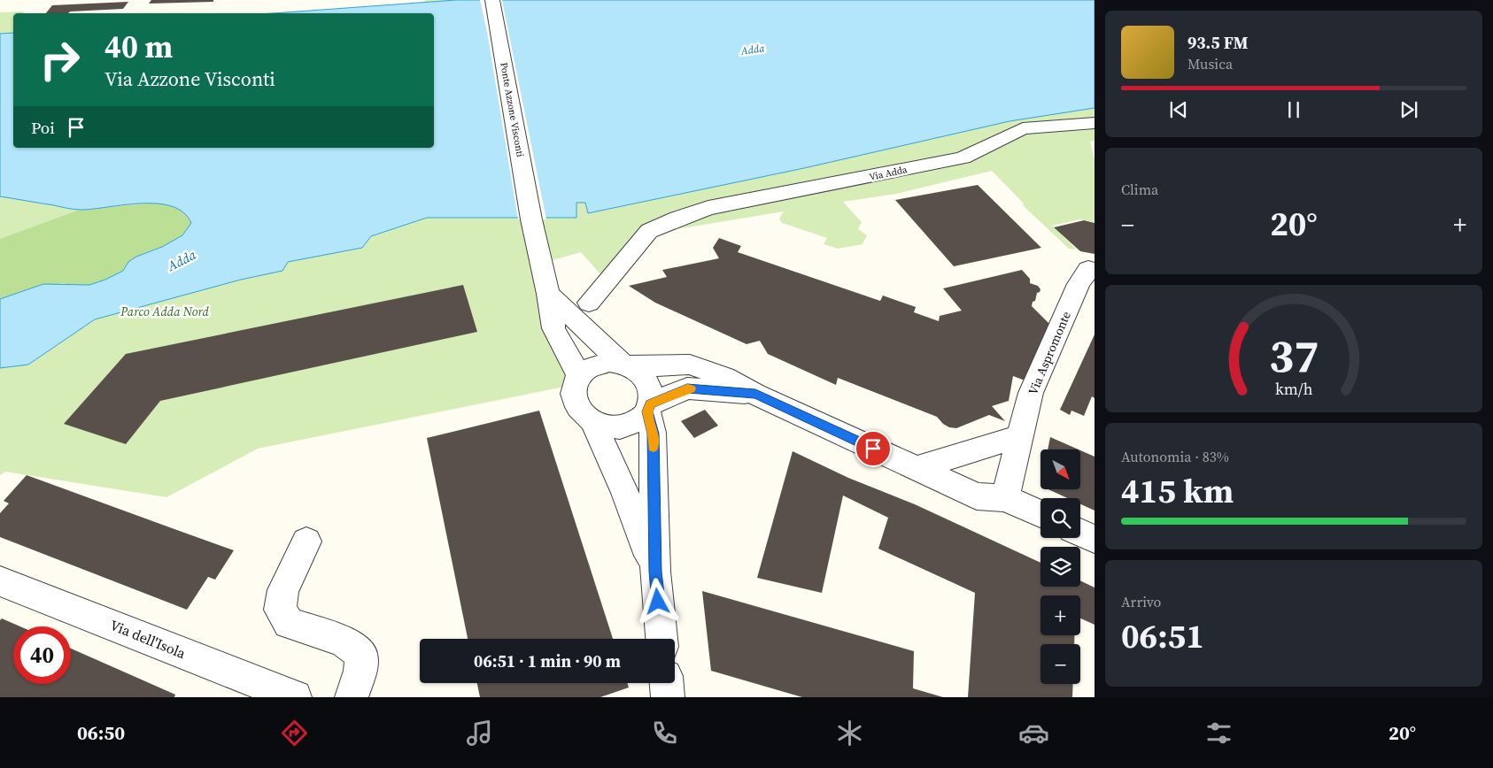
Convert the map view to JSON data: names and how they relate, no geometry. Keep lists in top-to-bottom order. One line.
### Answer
{"streets":{"street":["Ponte Azzone Visconti","Via Adda","Via Aspromonte","Via dell'Isola"]},"water":["Adda"],"parks":["Parco Adda Nord"],"north":"bottom right","page":{"turn":["40 m","Via Azzone Visconti"],"song":["93.5 FM","Musica"],"then":"Poi","tile":["Clima",["Autonomia · 83%","415 km"],["Arrivo","06:51"]],"heat":["−","20°","+"],"map_buttons":["+","−"],"limit":"40","trip":"06:51 · 1 min · 90 m","tabs":["06:50","20°"],"gauge":["37","km/h"]}}
